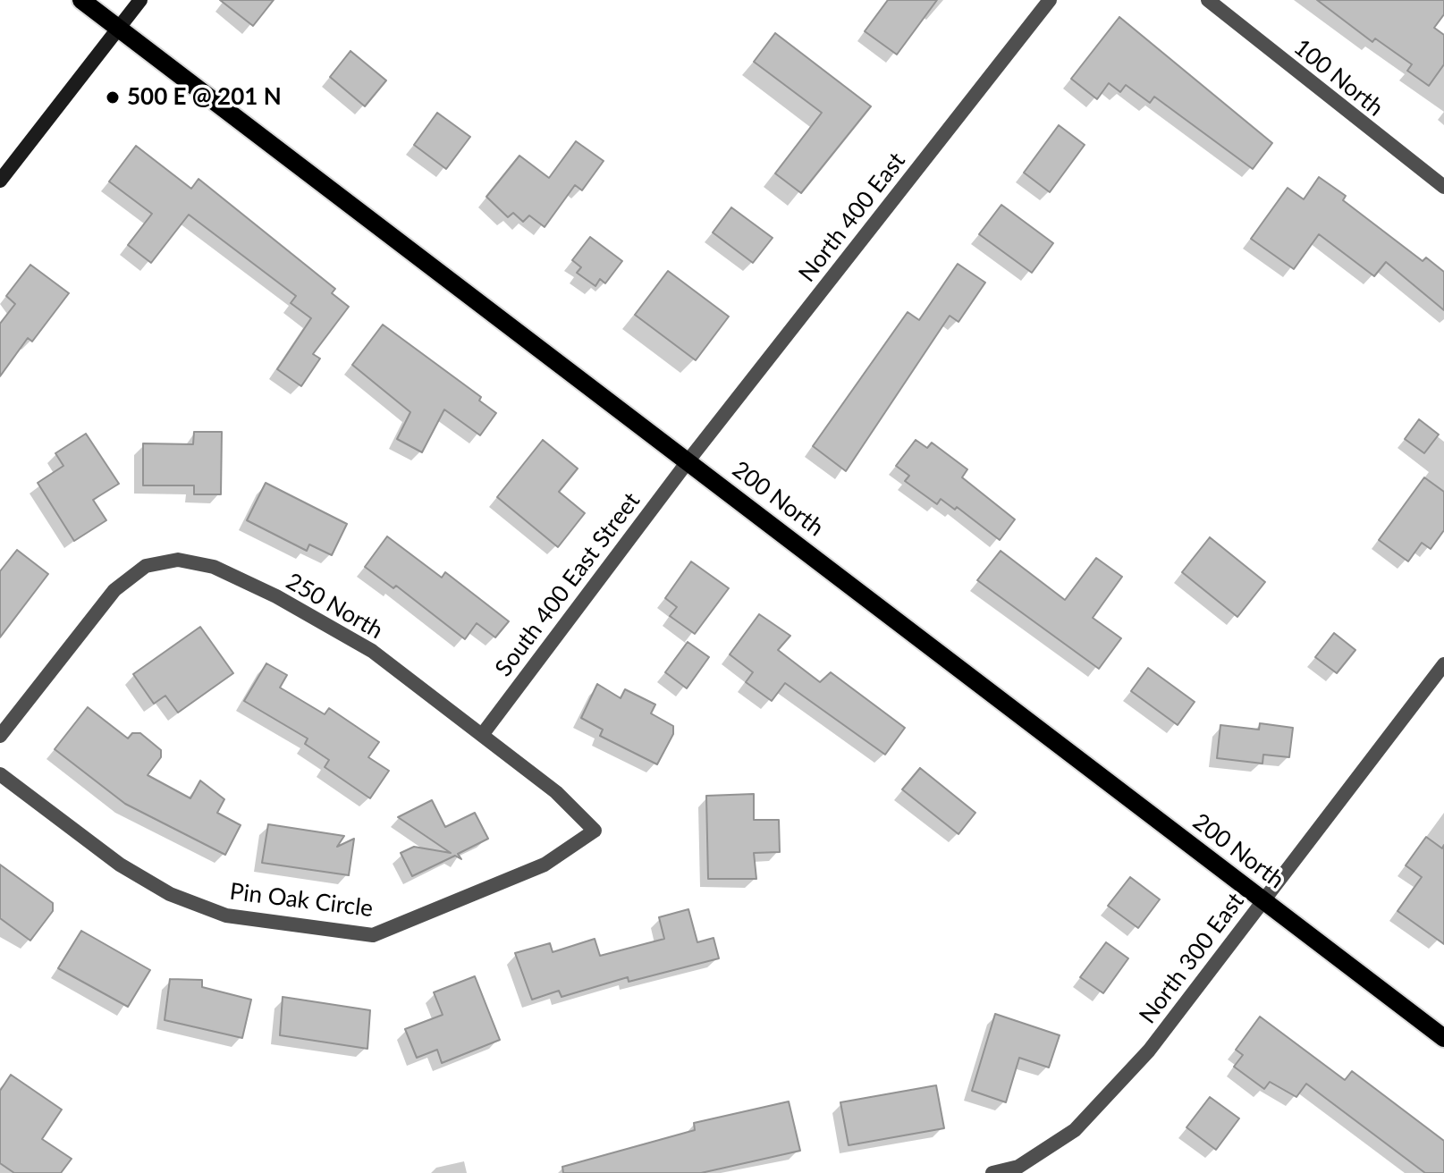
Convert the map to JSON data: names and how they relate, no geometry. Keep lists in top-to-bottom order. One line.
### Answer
{"streets":{"main road":["200 North"],"street":["100 North","North 400 East","South 400 East Street","250 North","Pin Oak Circle","North 300 East"]},"crossings":[["North 400 East","200 North"],["North 400 East","South 400 East Street"],["200 North","South 400 East Street"],["200 North","North 300 East"],["South 400 East Street","250 North"],["South 400 East Street","Pin Oak Circle"],["250 North","Pin Oak Circle"]],"places":["500 E @ 201 N"]}
